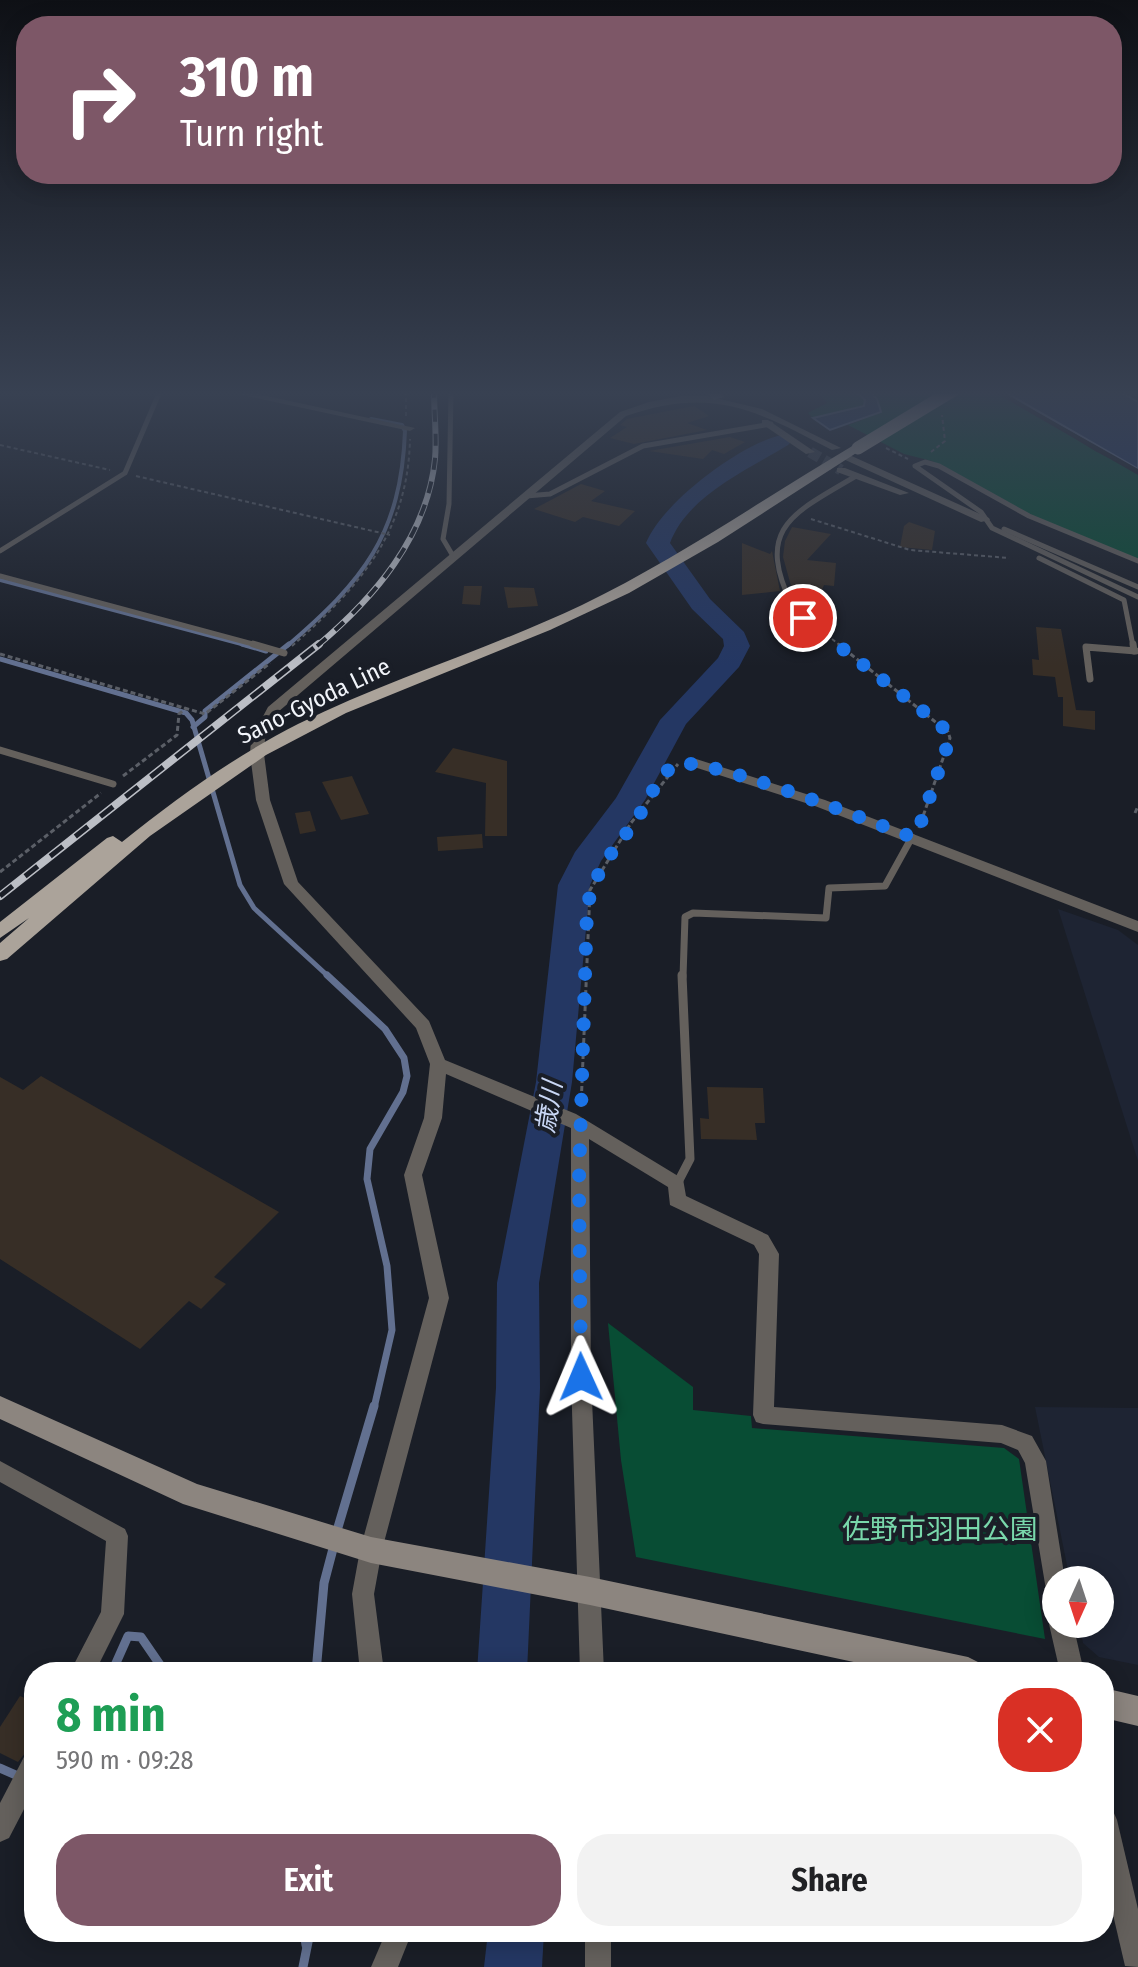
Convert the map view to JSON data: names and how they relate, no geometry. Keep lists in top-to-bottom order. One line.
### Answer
{"streets":{"main road":["Sano-Gyoda Line"]},"water":["歳川"],"parks":["佐野市羽田公園"],"north":"bottom","page":{"turn":["310 m","Turn right"],"heading":["8 min","590 m · 09:28"],"buttons":["Exit","Share"]}}
